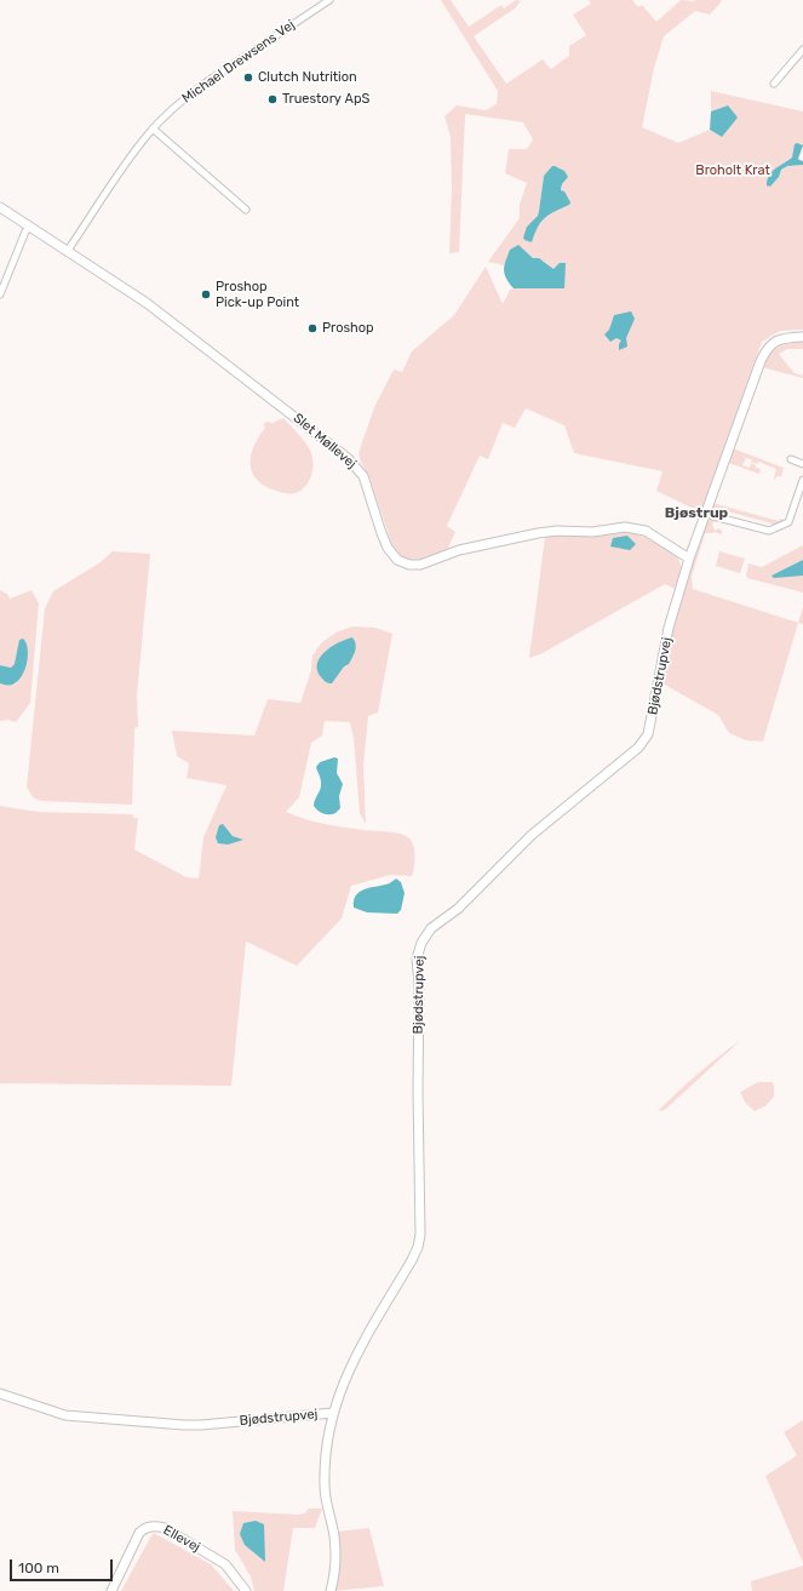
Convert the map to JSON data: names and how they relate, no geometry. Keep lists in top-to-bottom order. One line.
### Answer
{"streets":{"street":["Michael Drewsens Vej","Slet Møllevej","Bjødstrupvej","Ellevej"]},"crossings":[["Michael Drewsens Vej","Slet Møllevej"],["Slet Møllevej","Bjødstrupvej"]],"districts":["Bjøstrup"],"parks":["Broholt Krat"],"places":["Clutch Nutrition","Truestory ApS","Proshop Pick-up Point","Proshop"],"scale_bar":"100 m"}
